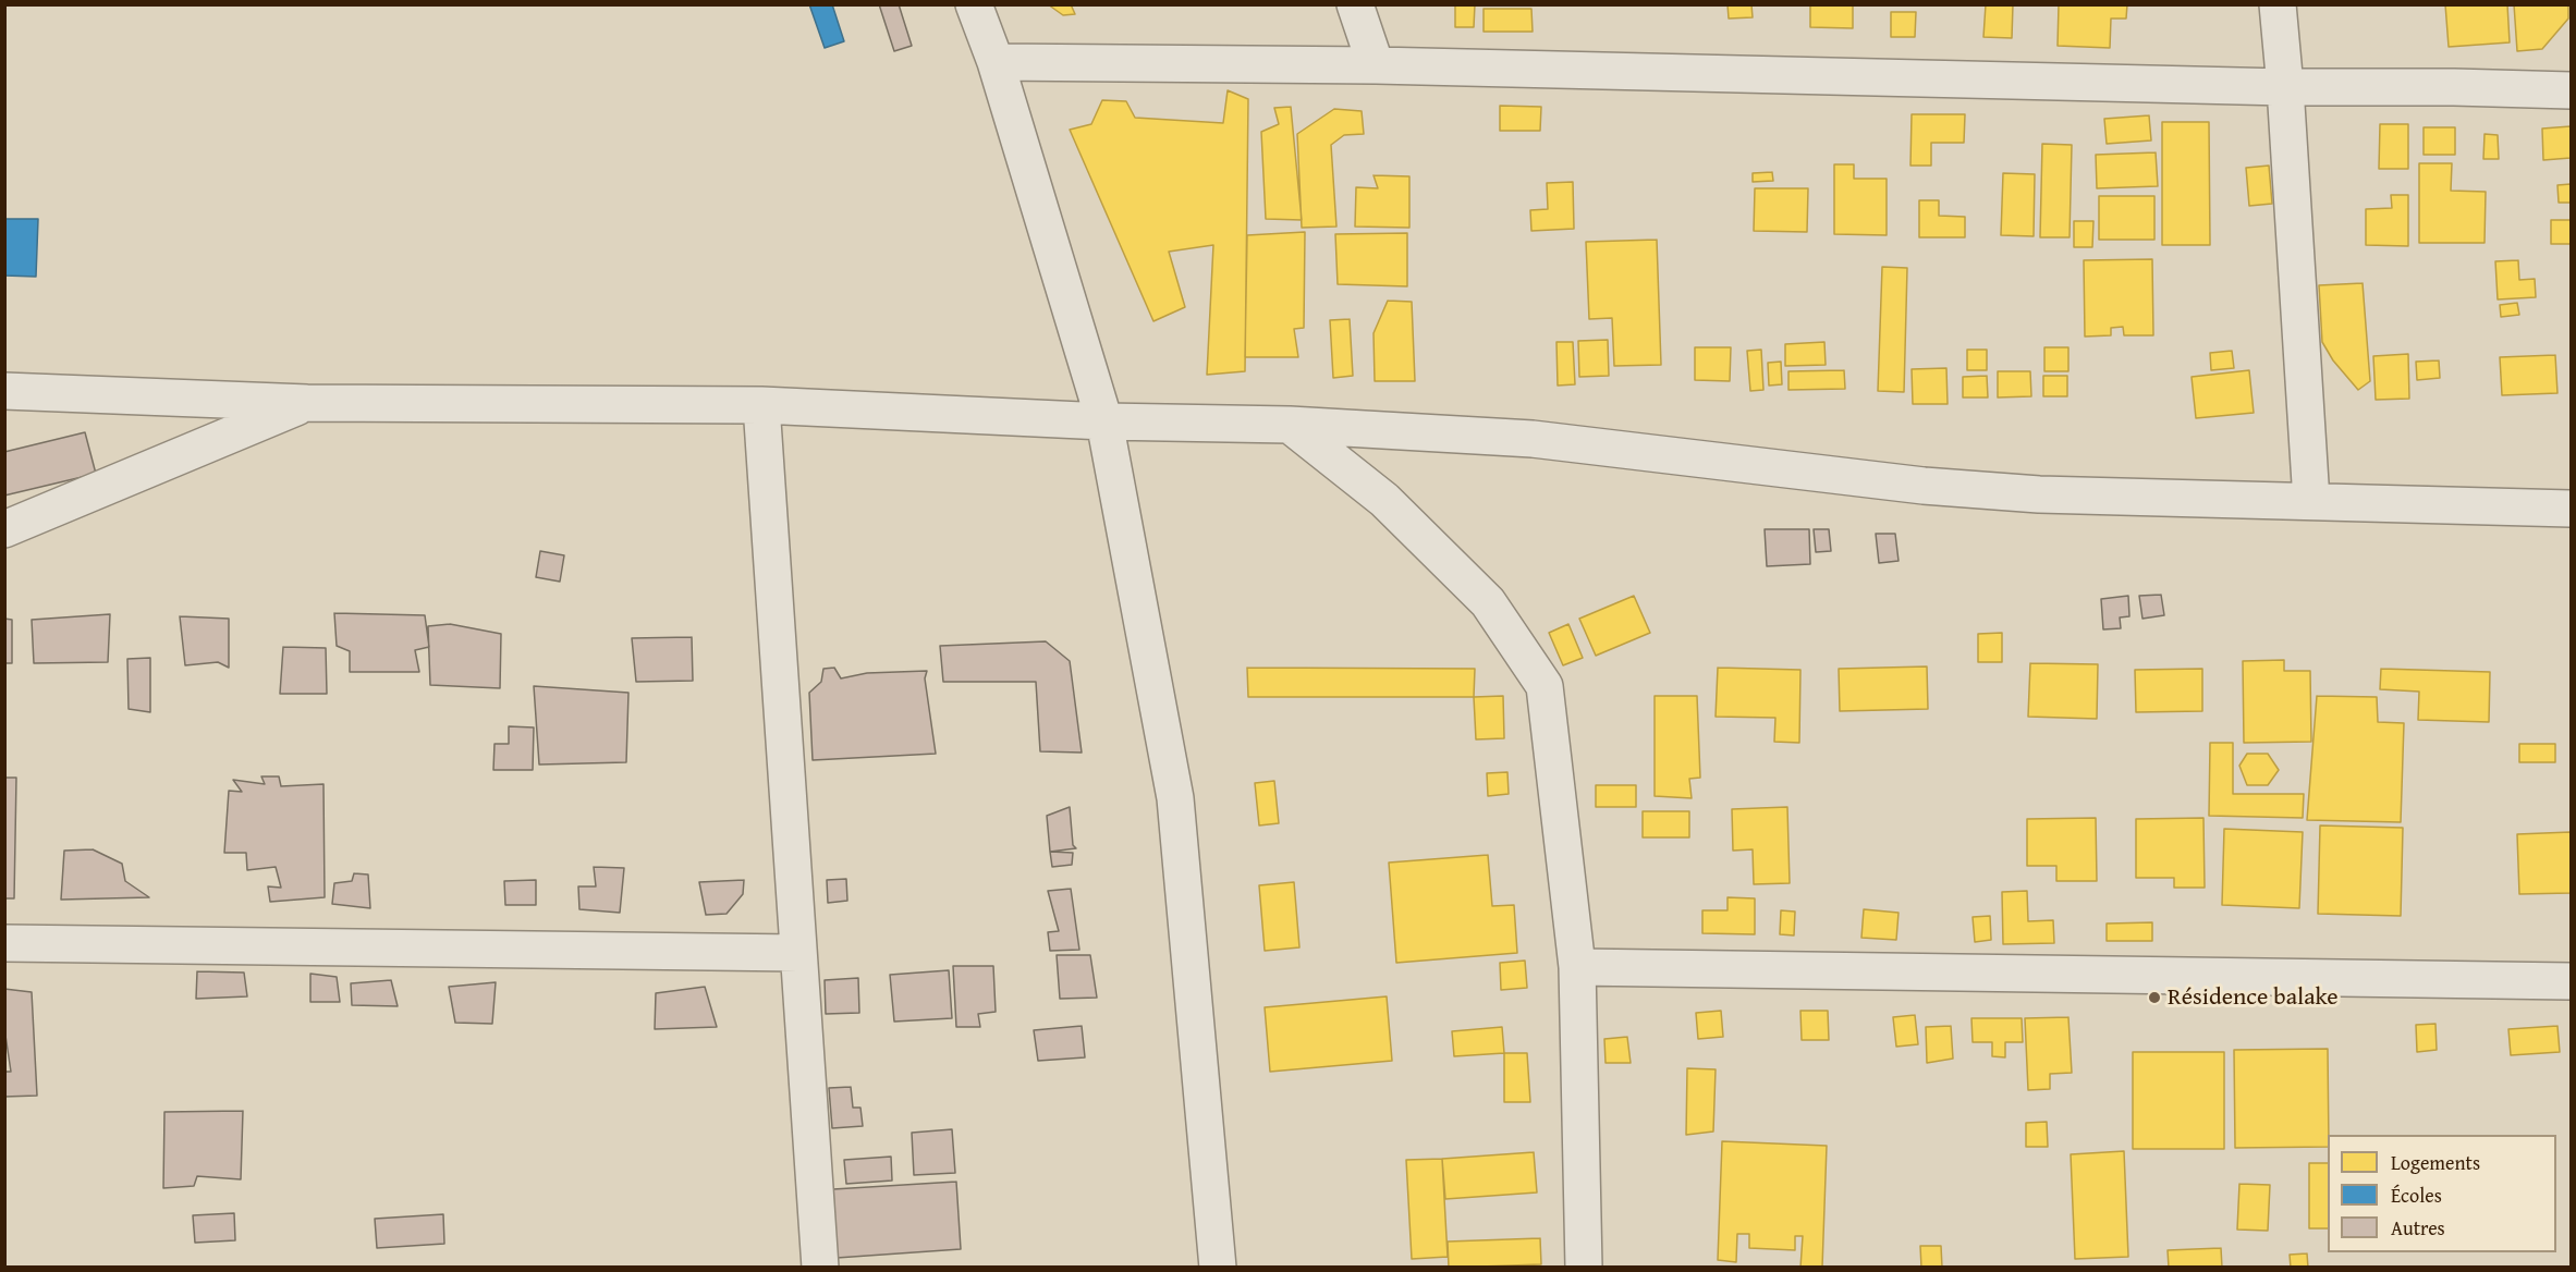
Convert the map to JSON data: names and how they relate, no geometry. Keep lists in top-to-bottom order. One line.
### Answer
{"places":["Résidence balake"],"legend":["Logements","Écoles","Autres"]}
